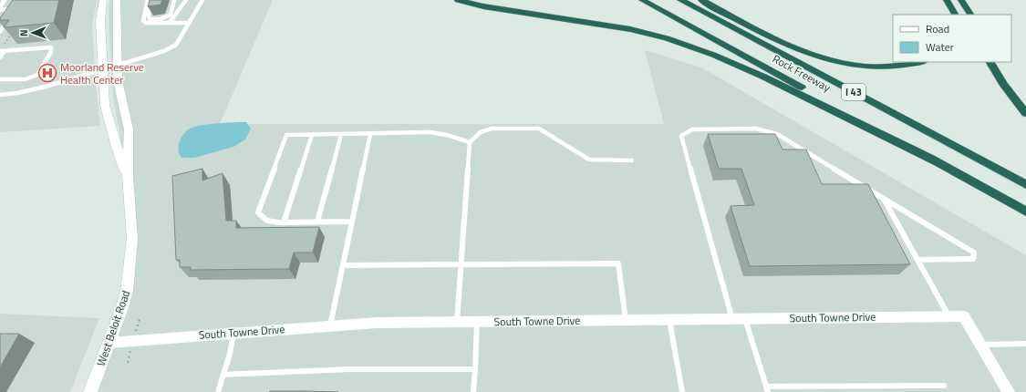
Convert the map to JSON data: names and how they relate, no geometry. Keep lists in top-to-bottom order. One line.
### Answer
{"streets":{"highway":["Rock Freeway","I 43"],"main road":["West Beloit Road"],"street":["South Towne Drive"]},"crossings":[["South Towne Drive","West Beloit Road"]],"places":{"hospital":["Moorland Reserve Health Center"]},"legend":["Road","Water"],"north":"left"}
